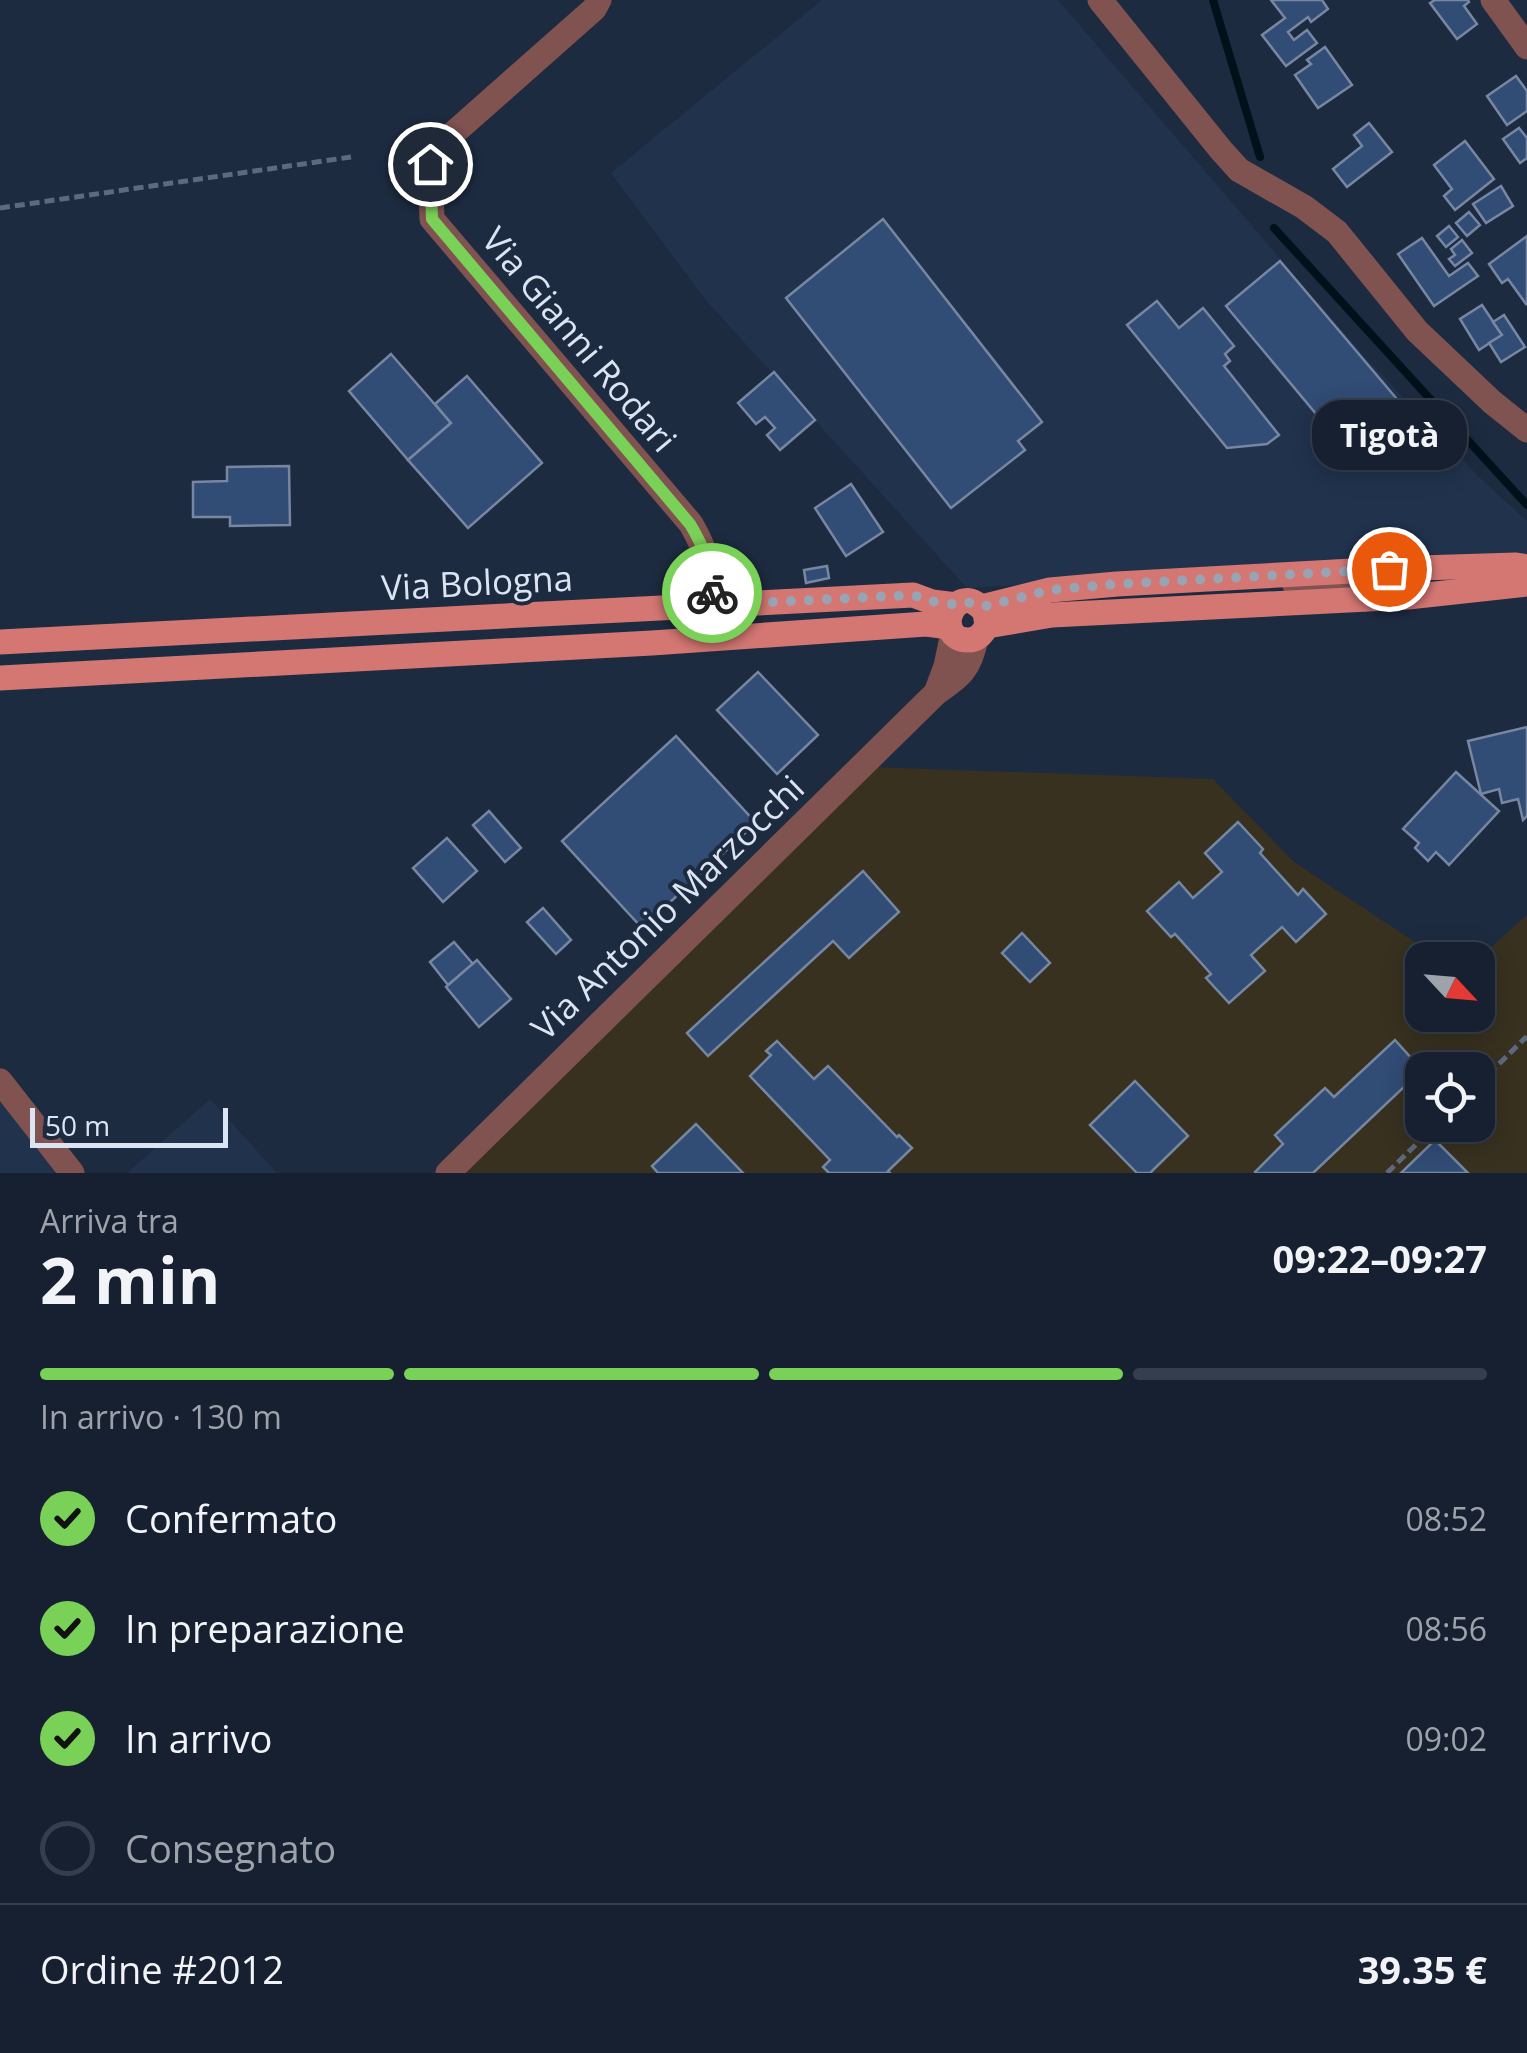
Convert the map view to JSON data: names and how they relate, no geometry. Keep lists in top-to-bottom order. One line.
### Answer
{"streets":{"main road":["Via Bologna"],"street":["Via Gianni Rodari","Via Antonio Marzocchi"]},"crossings":[["Via Gianni Rodari","Via Bologna"],["Via Bologna","Via Antonio Marzocchi"]],"places":["Tigotà"],"scale_bar":"50 m","north":"bottom right","page":{"bubble":"Tigotà","scale":"50 m","heading":["2 min","Arriva tra","09:22–09:27"],"panel":["Ordine #2012","39.35 €"],"bar":"In arrivo · 130 m","list":[["Confermato","08:52"],["In preparazione","08:56"],["In arrivo","09:02"],"Consegnato"]}}
